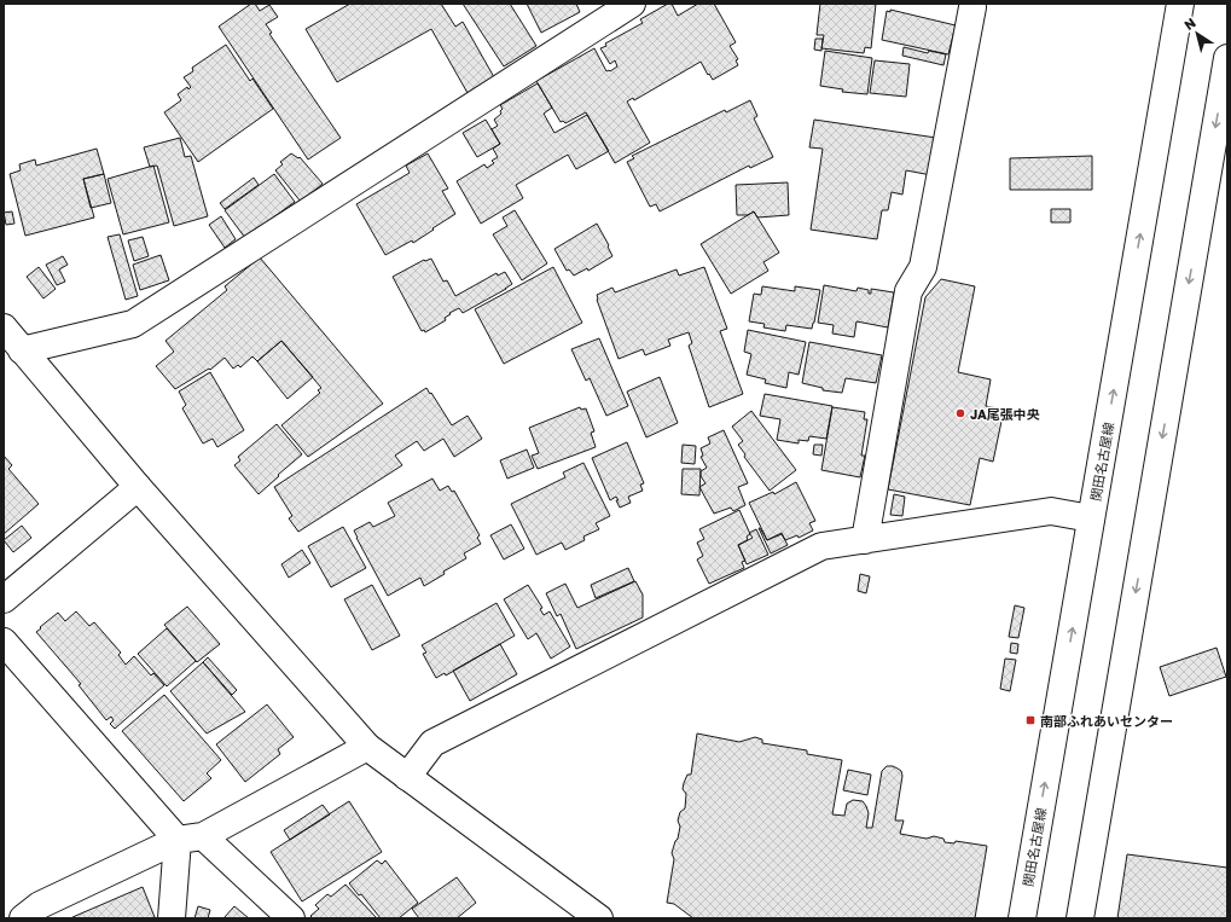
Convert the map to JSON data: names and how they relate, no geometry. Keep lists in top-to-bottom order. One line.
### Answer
{"streets":{"street":["関田名古屋線"]},"places":{"other":["JA尾張中央"],"transit":["南部ふれあいセンター"]},"north":"top left"}
